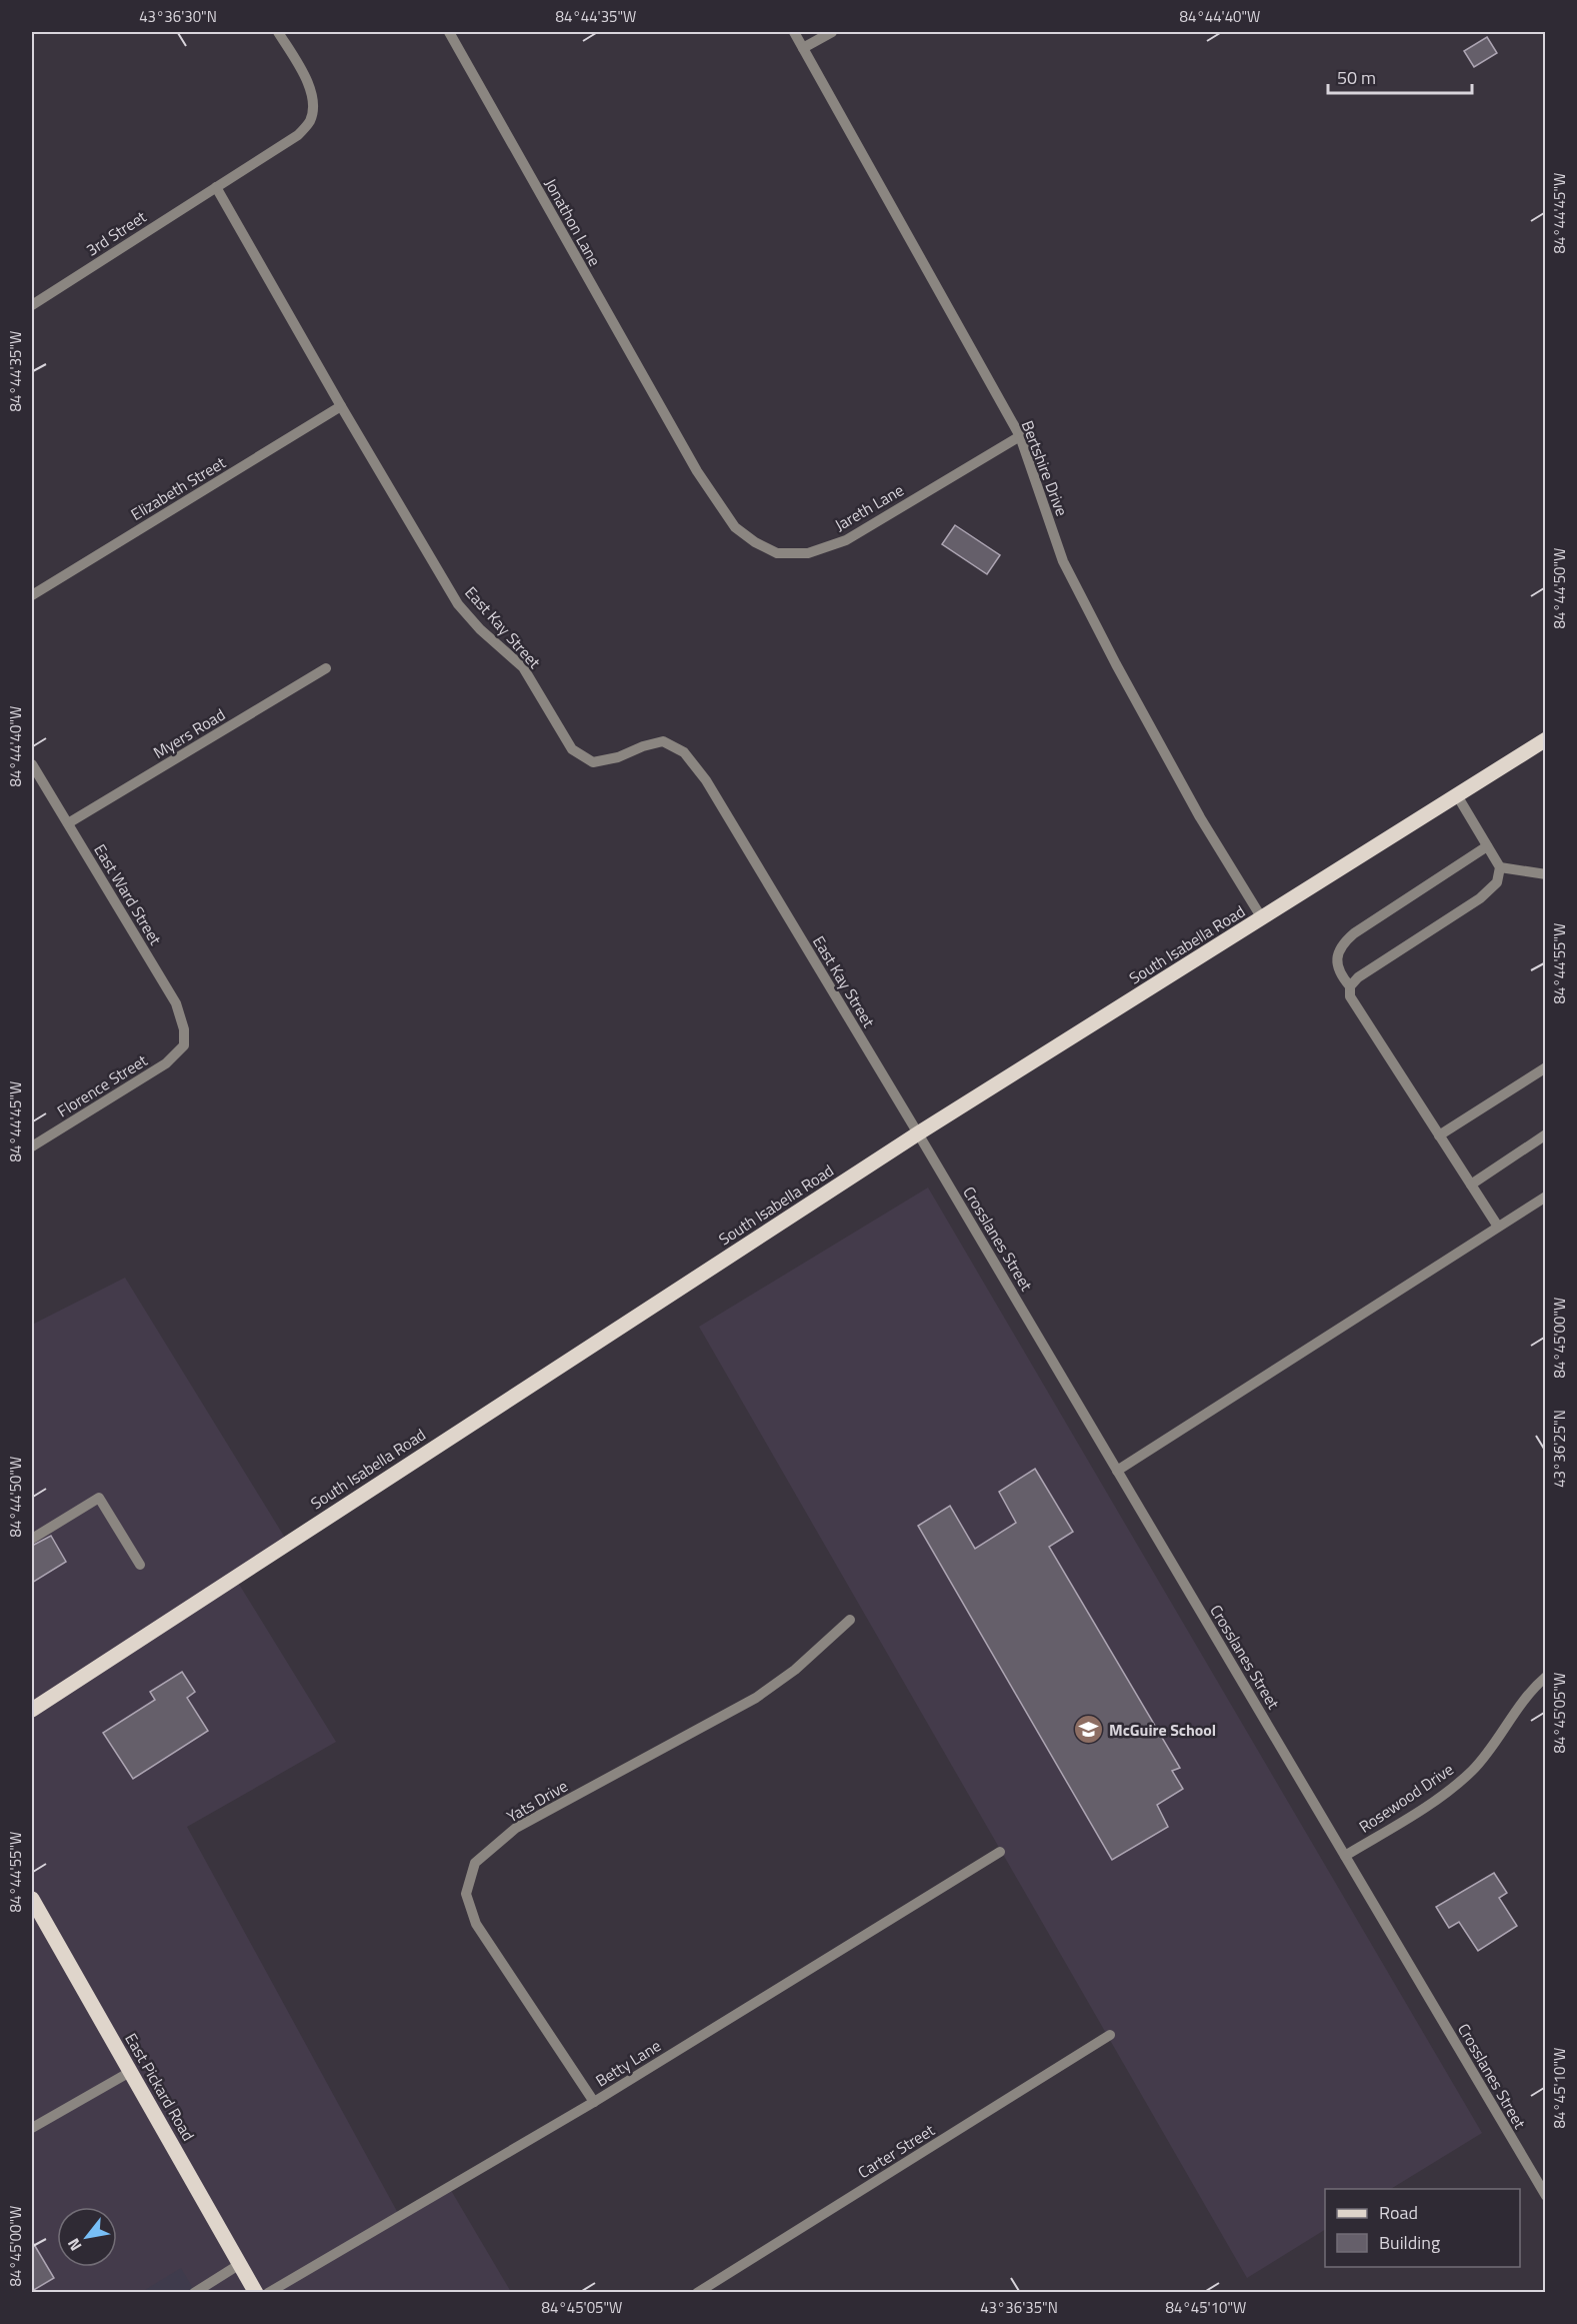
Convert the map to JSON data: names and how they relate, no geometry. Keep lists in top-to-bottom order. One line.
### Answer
{"streets":{"main road":["South Isabella Road","East Pickard Road"],"street":["Jonathon Lane","3rd Street","Bertshire Drive","Elizabeth Street","Jareth Lane","East Kay Street","Myers Road","East Ward Street","Florence Street","Crosslanes Street","Rosewood Drive","Yats Drive","Betty Lane","Carter Street"]},"crossings":[["Jonathon Lane","Jareth Lane"],["3rd Street","East Kay Street"],["Bertshire Drive","Jareth Lane"],["Bertshire Drive","South Isabella Road"],["Elizabeth Street","East Kay Street"],["East Kay Street","South Isabella Road"],["East Kay Street","Crosslanes Street"],["Myers Road","East Ward Street"],["East Ward Street","Florence Street"],["South Isabella Road","Crosslanes Street"],["Crosslanes Street","Rosewood Drive"],["Yats Drive","Betty Lane"]],"places":{"school or university":["McGuire School"]},"legend":["Road","Building"],"scale_bar":"50 m","north":"bottom left","coordinates":["43°36'30\"N","84°44'35\"W","84°44'40\"W","84°44'45\"W","84°44'50\"W","84°44'55\"W","84°45'00\"W","43°36'25\"N","84°45'05\"W","84°45'10\"W","43°36'35\"N"]}
